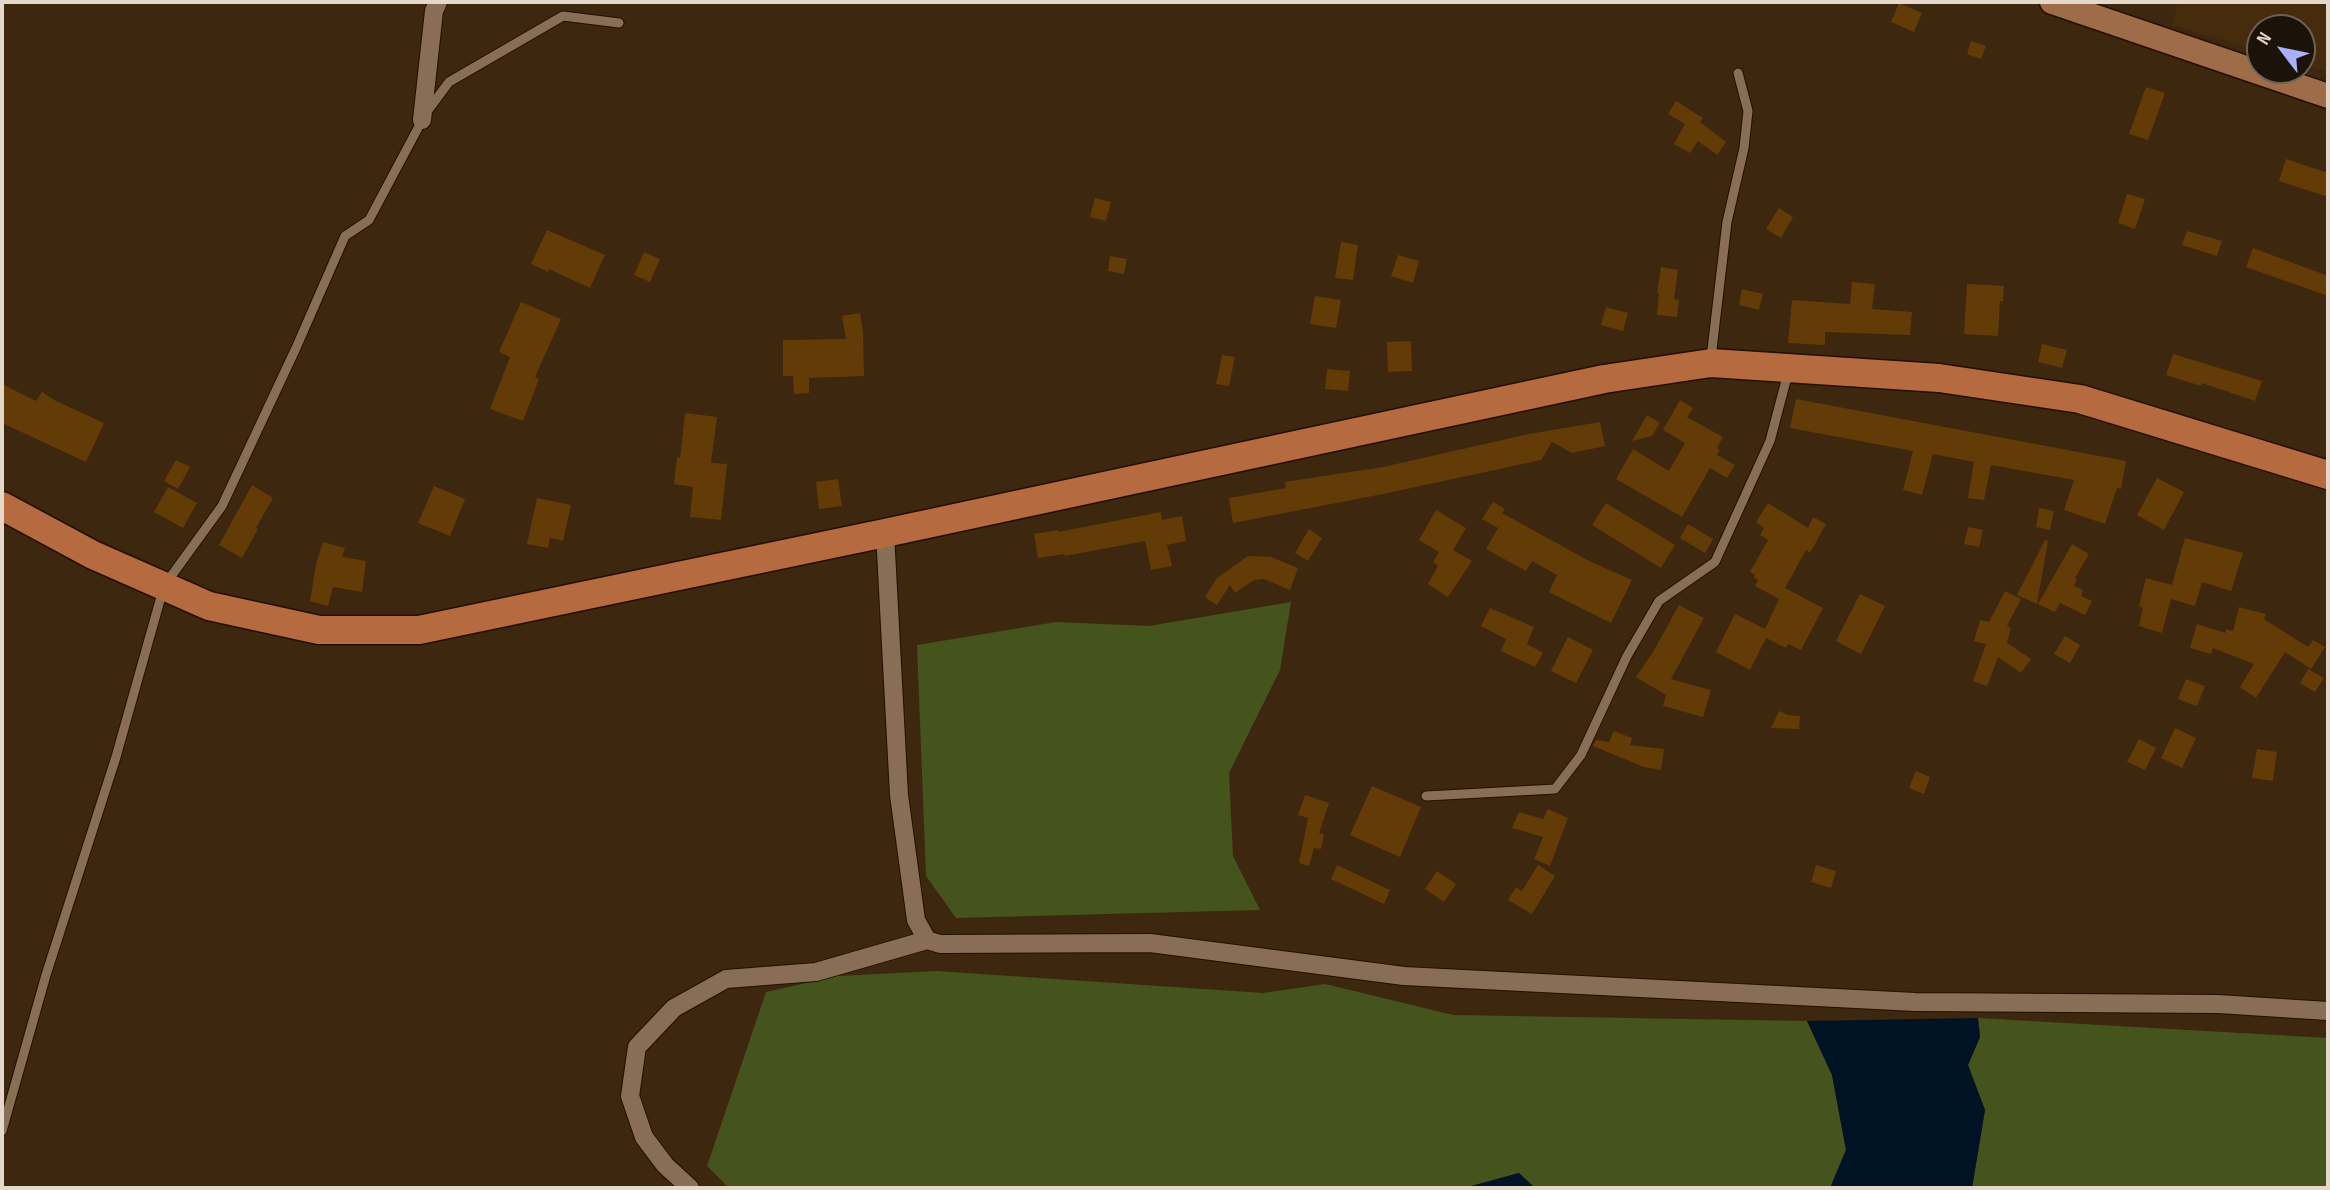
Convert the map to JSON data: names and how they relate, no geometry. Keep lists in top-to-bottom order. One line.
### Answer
{"north":"top left"}
